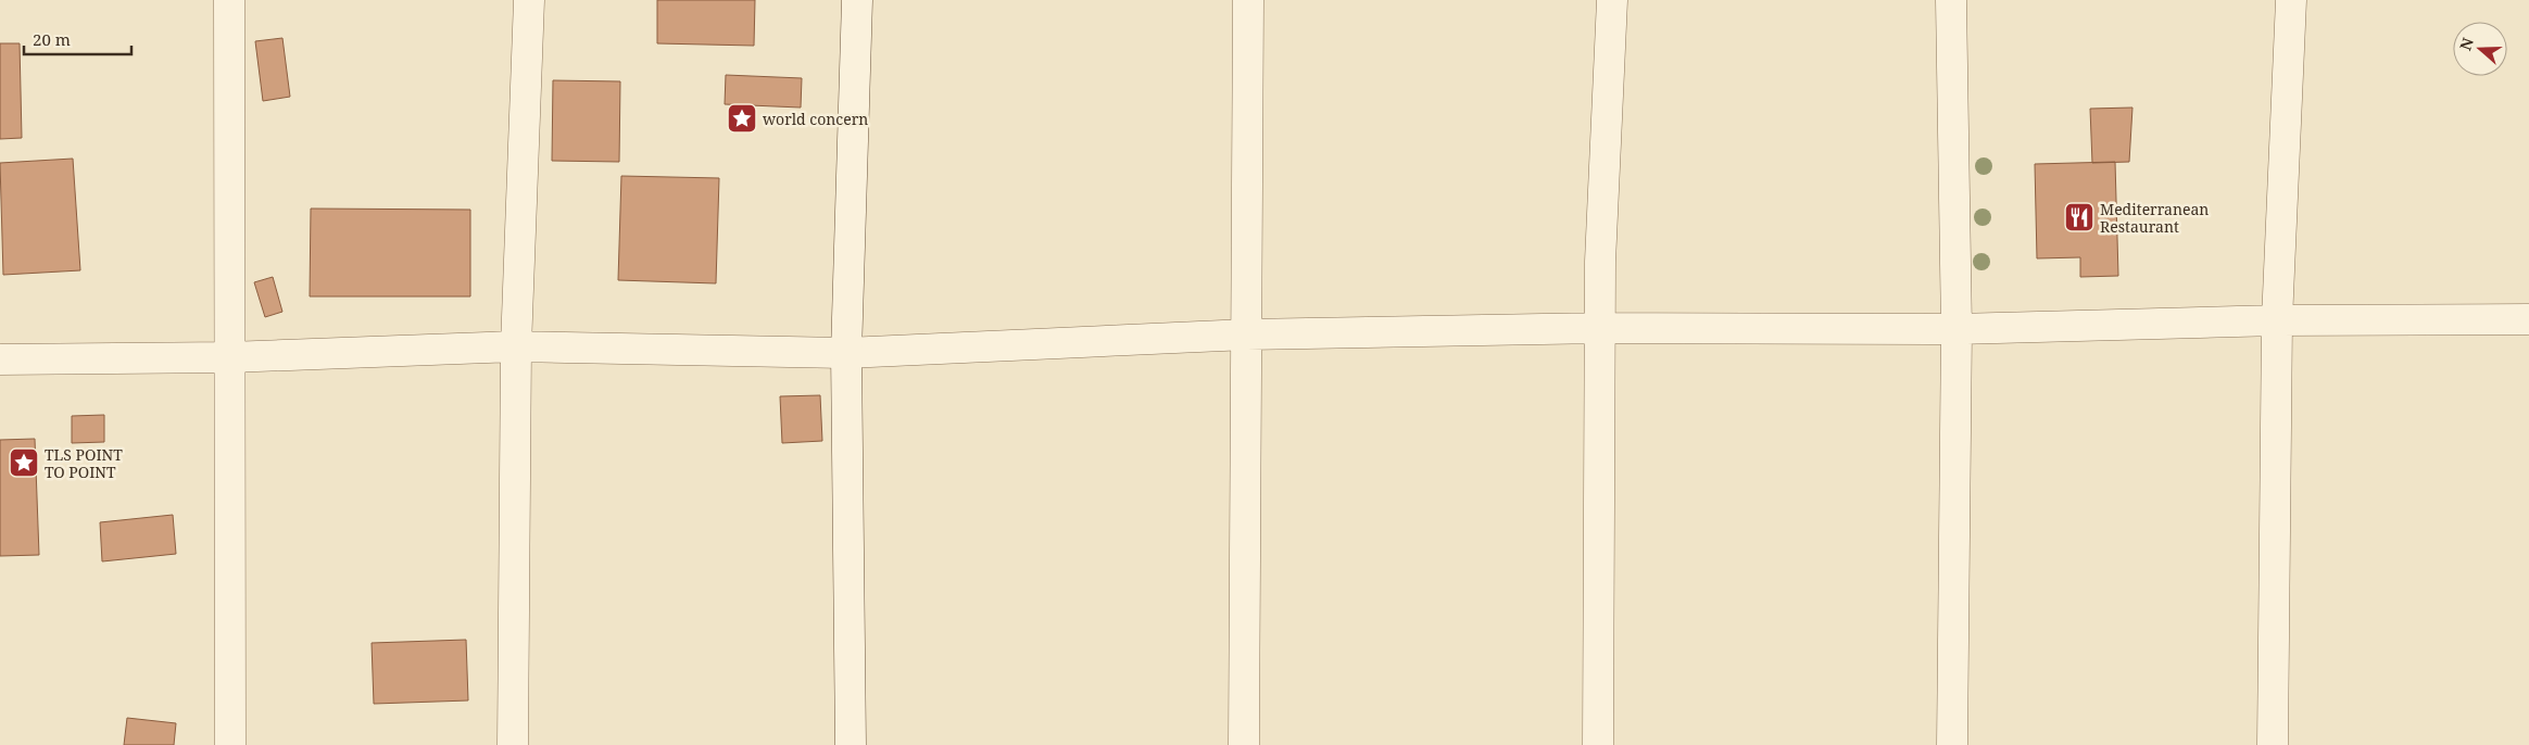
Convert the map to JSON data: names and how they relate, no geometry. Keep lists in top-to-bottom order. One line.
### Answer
{"places":{"place":["world concern","TLS POINT TO POINT"],"restaurant":["Mediterranean Restaurant"]},"scale_bar":"20 m","north":"left"}
